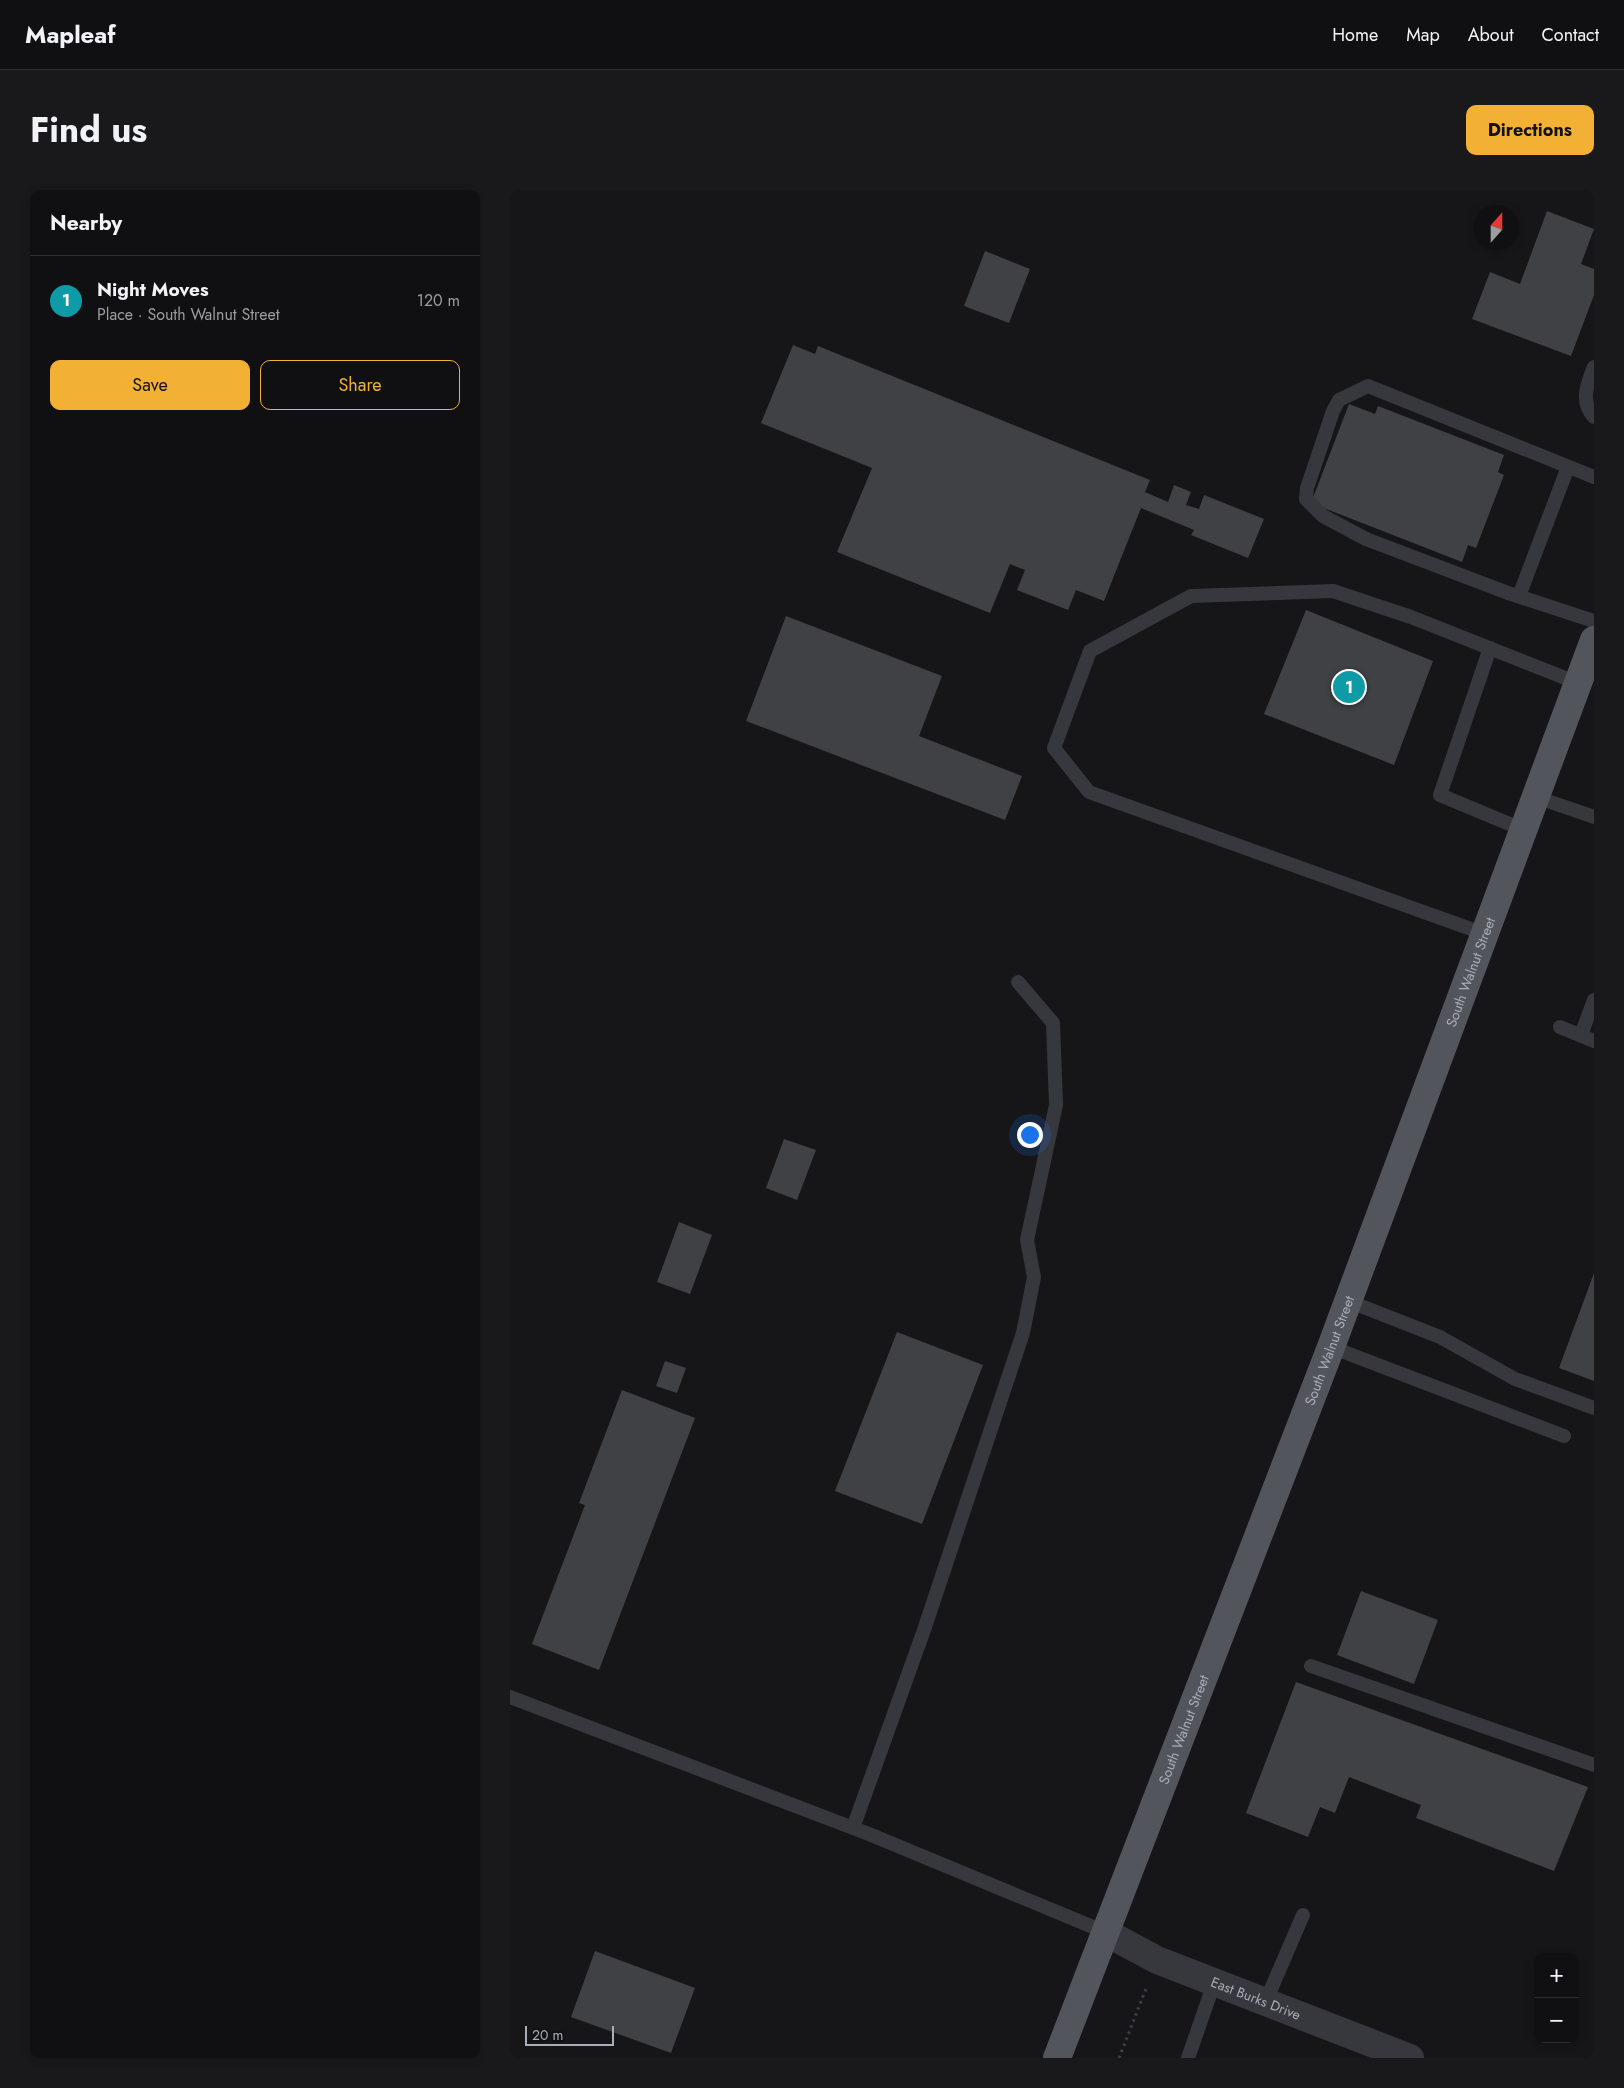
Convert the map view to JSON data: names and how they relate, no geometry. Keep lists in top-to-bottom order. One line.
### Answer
{"streets":{"main road":["South Walnut Street"],"street":["East Burks Drive"]},"crossings":[["South Walnut Street","East Burks Drive"]],"scale_bar":"20 m","north":"top","page":{"header":"Mapleaf","nav":["Home","Map","About","Contact"],"title":"Find us","buttons":["Directions",["Save","Share"]],"heading":"Nearby","list":[{"mark":"1","name":"Night Moves","note":"Place · South Walnut Street","value":"120 m"}],"pins":"1","map_buttons":["+","−"],"scale":"20 m"}}
